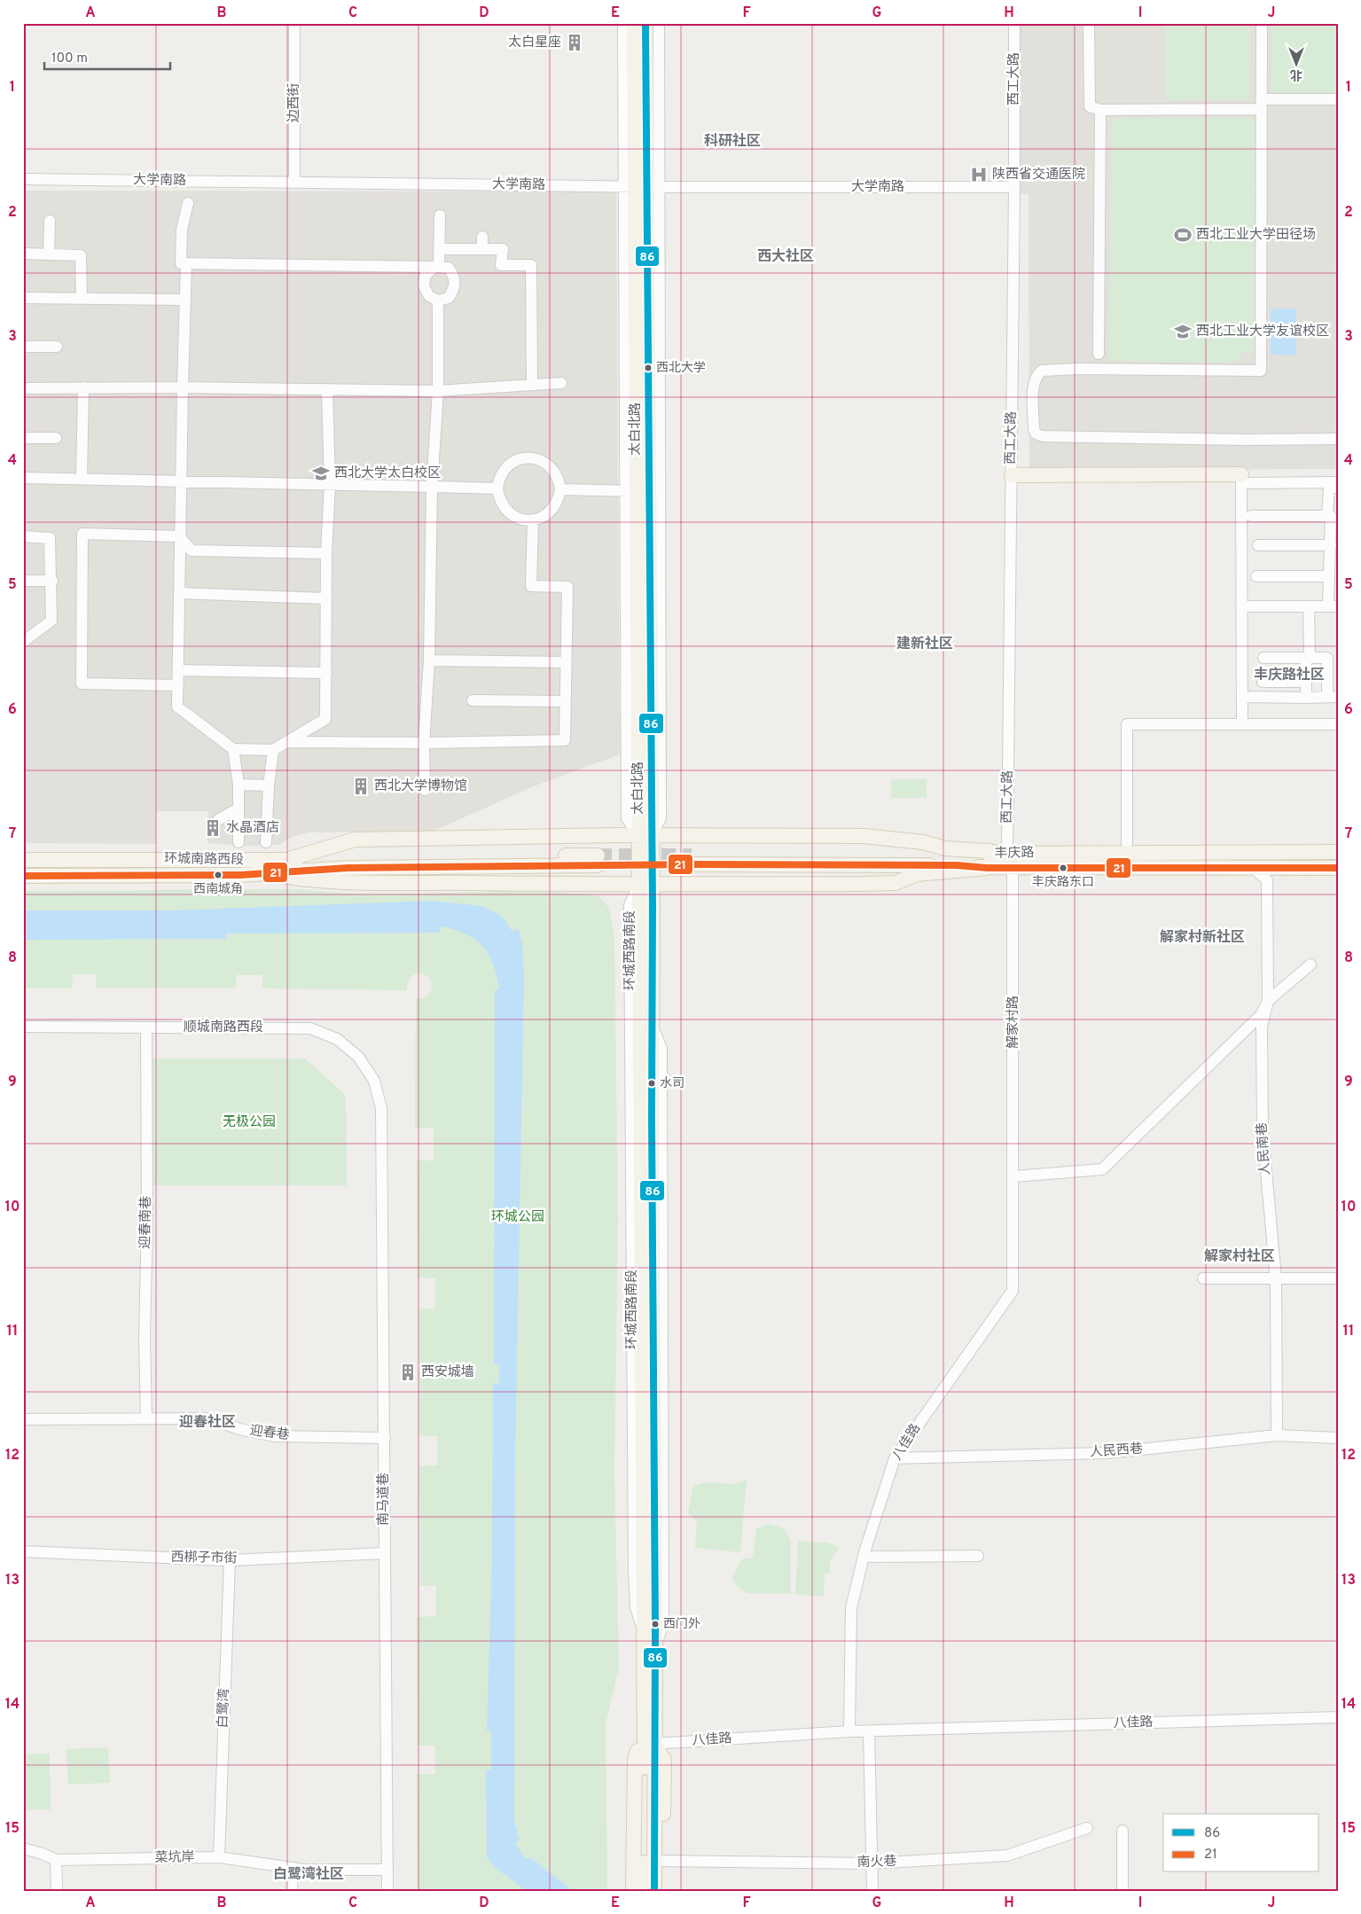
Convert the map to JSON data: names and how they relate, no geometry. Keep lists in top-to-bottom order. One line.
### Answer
{"streets":{"main road":["太白北路","丰庆路","环城南路西段","环城西路南段"],"street":["西工大路","边西街","大学南路","解家村路","顺城南路西段","人民南巷","迎春南巷","迎春巷","八佳路","人民西巷","南马道巷","西梆子市街","白鹭湾","菜坑岸","南火巷"]},"crossings":[["西工大路","大学南路"],["西工大路","丰庆路"],["边西街","大学南路"],["大学南路","太白北路"],["太白北路","环城西路南段"],["丰庆路","解家村路"],["丰庆路","人民南巷"],["环城西路南段","八佳路"],["解家村路","八佳路"],["顺城南路西段","迎春南巷"],["顺城南路西段","南马道巷"],["人民南巷","人民西巷"],["迎春南巷","迎春巷"],["迎春巷","南马道巷"],["八佳路","人民西巷"],["南马道巷","西梆子市街"],["南马道巷","菜坑岸"],["西梆子市街","白鹭湾"],["白鹭湾","菜坑岸"]],"districts":["科研社区","西大社区","建新社区","丰庆路社区","解家村新社区","解家村社区","迎春社区","白鹭湾社区"],"parks":["无极公园","环城公园"],"places":{"building":["太白星座","西北大学博物馆","水晶酒店","西安城墙"],"hospital":["陕西省交通医院"],"sports":["西北工业大学田径场"],"school or university":["西北工业大学友谊校区","西北大学太白校区"],"other":["西北大学","丰庆路东口","西南城角","水司","西门外"]},"lines":["transit line 86","transit line 21"],"legend":["86","21"],"scale_bar":"100 m","north":"bottom","grid":{"columns":["A","B","C","D","E","F","G","H","I","J"],"rows":["1","2","3","4","5","6","7","8","9","10","11","12","13","14","15"]}}
